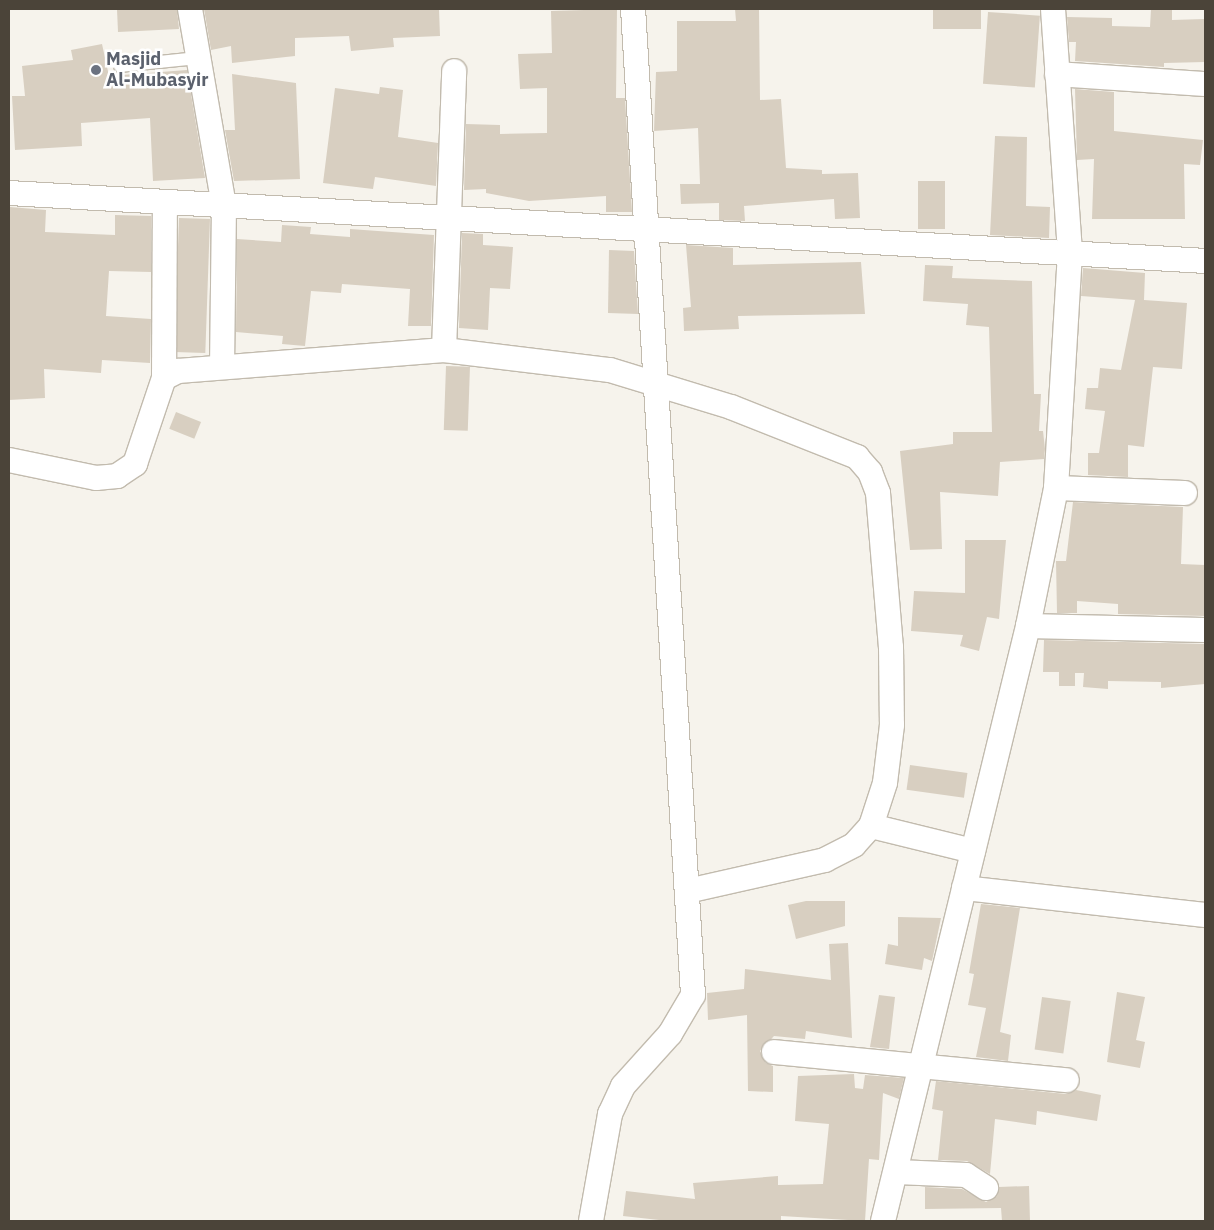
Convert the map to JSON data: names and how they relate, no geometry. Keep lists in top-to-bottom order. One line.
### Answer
{"places":["Masjid Al-Mubasyir"]}
